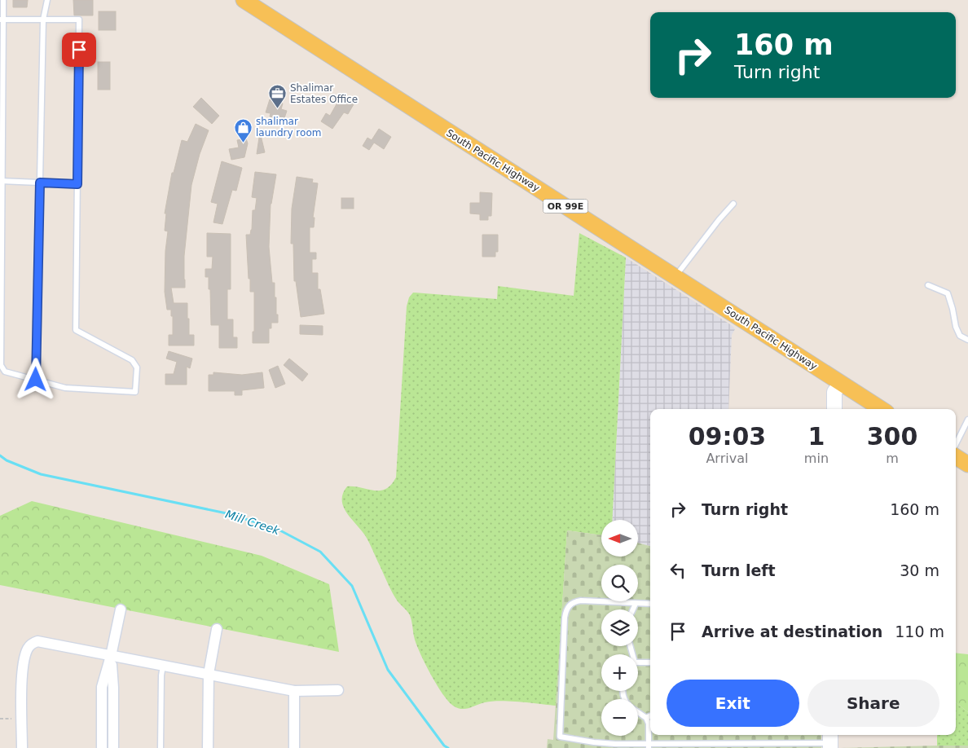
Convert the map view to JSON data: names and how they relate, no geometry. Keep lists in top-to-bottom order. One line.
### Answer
{"streets":{"main road":["South Pacific Highway","OR 99E"]},"water":["Mill Creek"],"places":{"office":["Shalimar Estates Office"],"shop":["shalimar laundry room"]},"north":"left","page":{"turn":["160 m","Turn right"],"eta":["09:03","Arrival","1","min","300","m"],"list":[{"name":"Turn right","value":"160 m"},{"name":"Turn left","value":"30 m"},{"name":"Arrive at destination","value":"110 m"}],"map_buttons":["+","−"],"buttons":["Exit","Share"]}}
